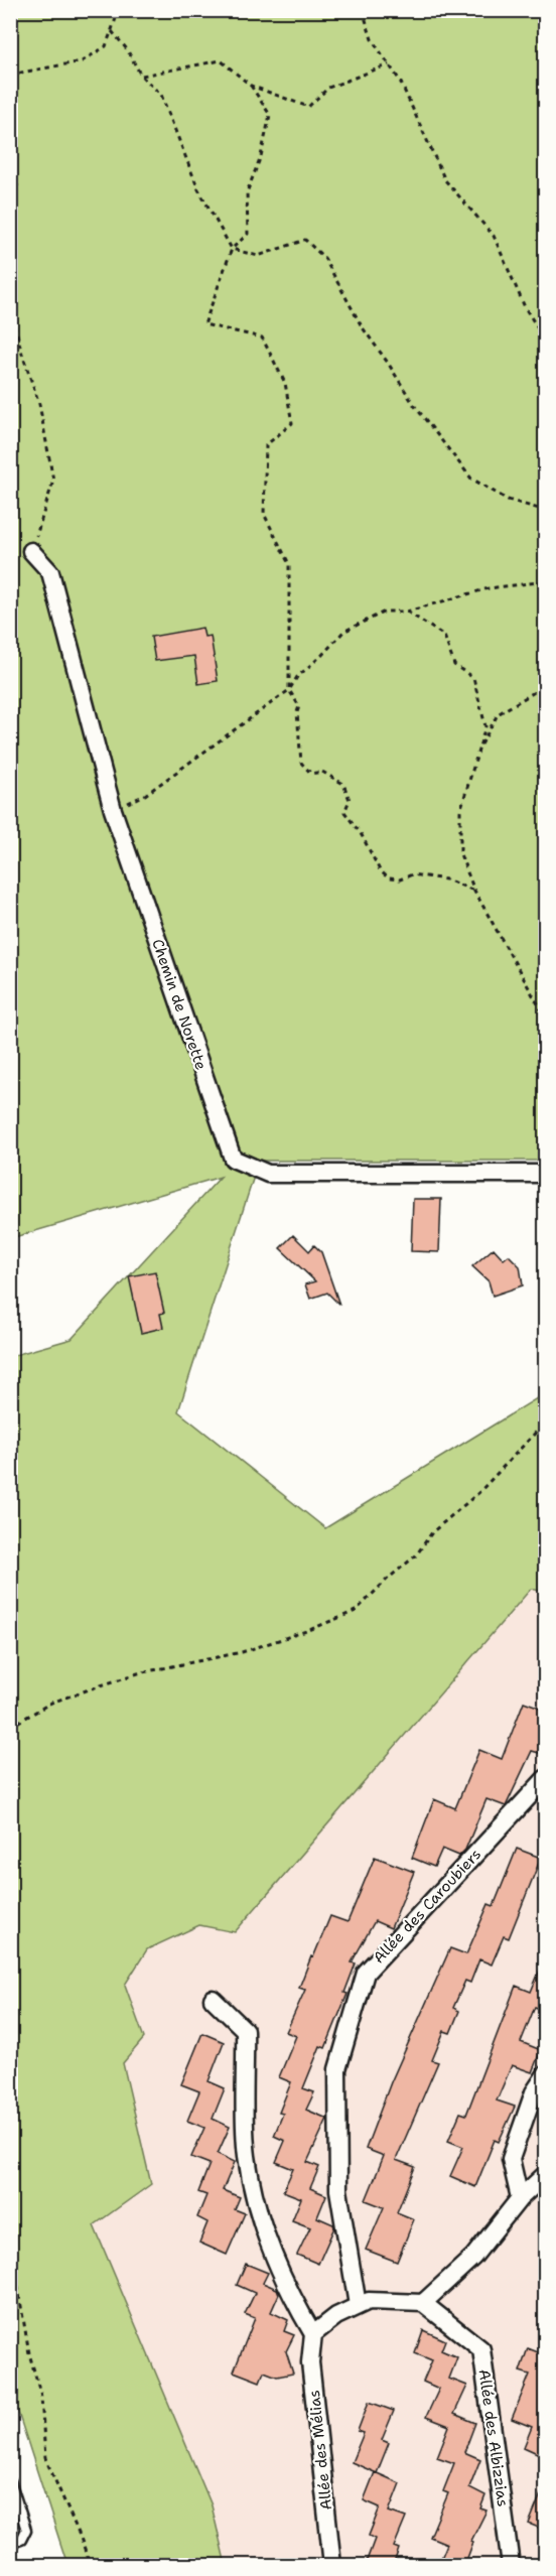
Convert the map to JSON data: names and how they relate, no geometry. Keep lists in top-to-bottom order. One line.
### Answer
{"streets":{"street":["Chemin de Norette","Allée des Caroubiers","Allée des Albizzias","Allée des Mélias"]}}
